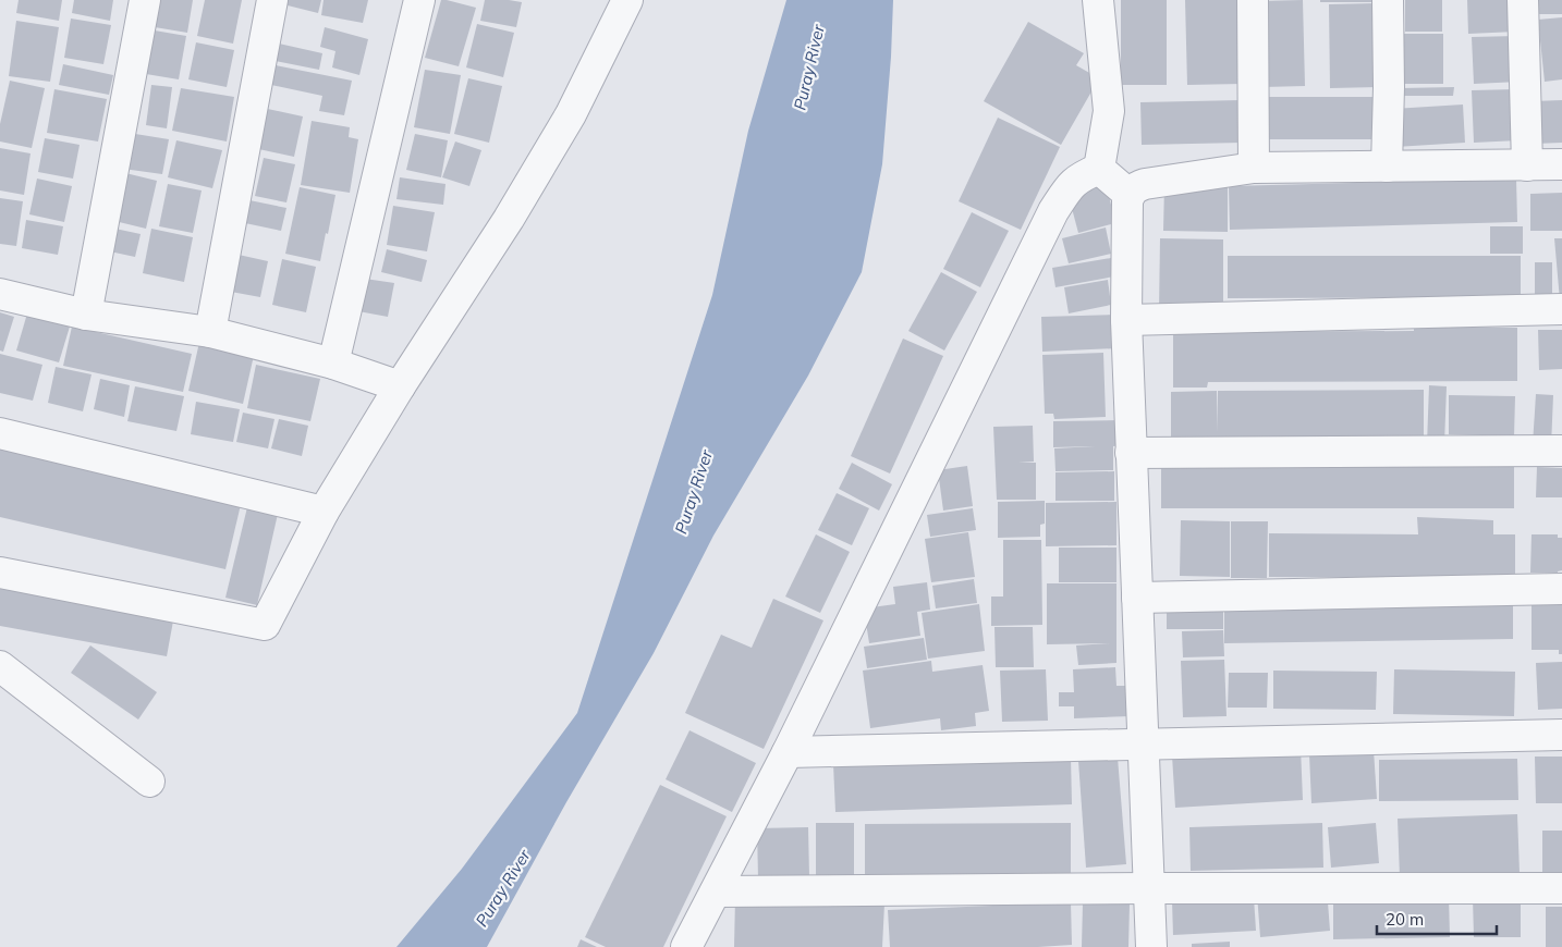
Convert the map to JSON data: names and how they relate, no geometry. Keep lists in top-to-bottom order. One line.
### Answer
{"water":["Puray River"],"scale_bar":"20 m"}
